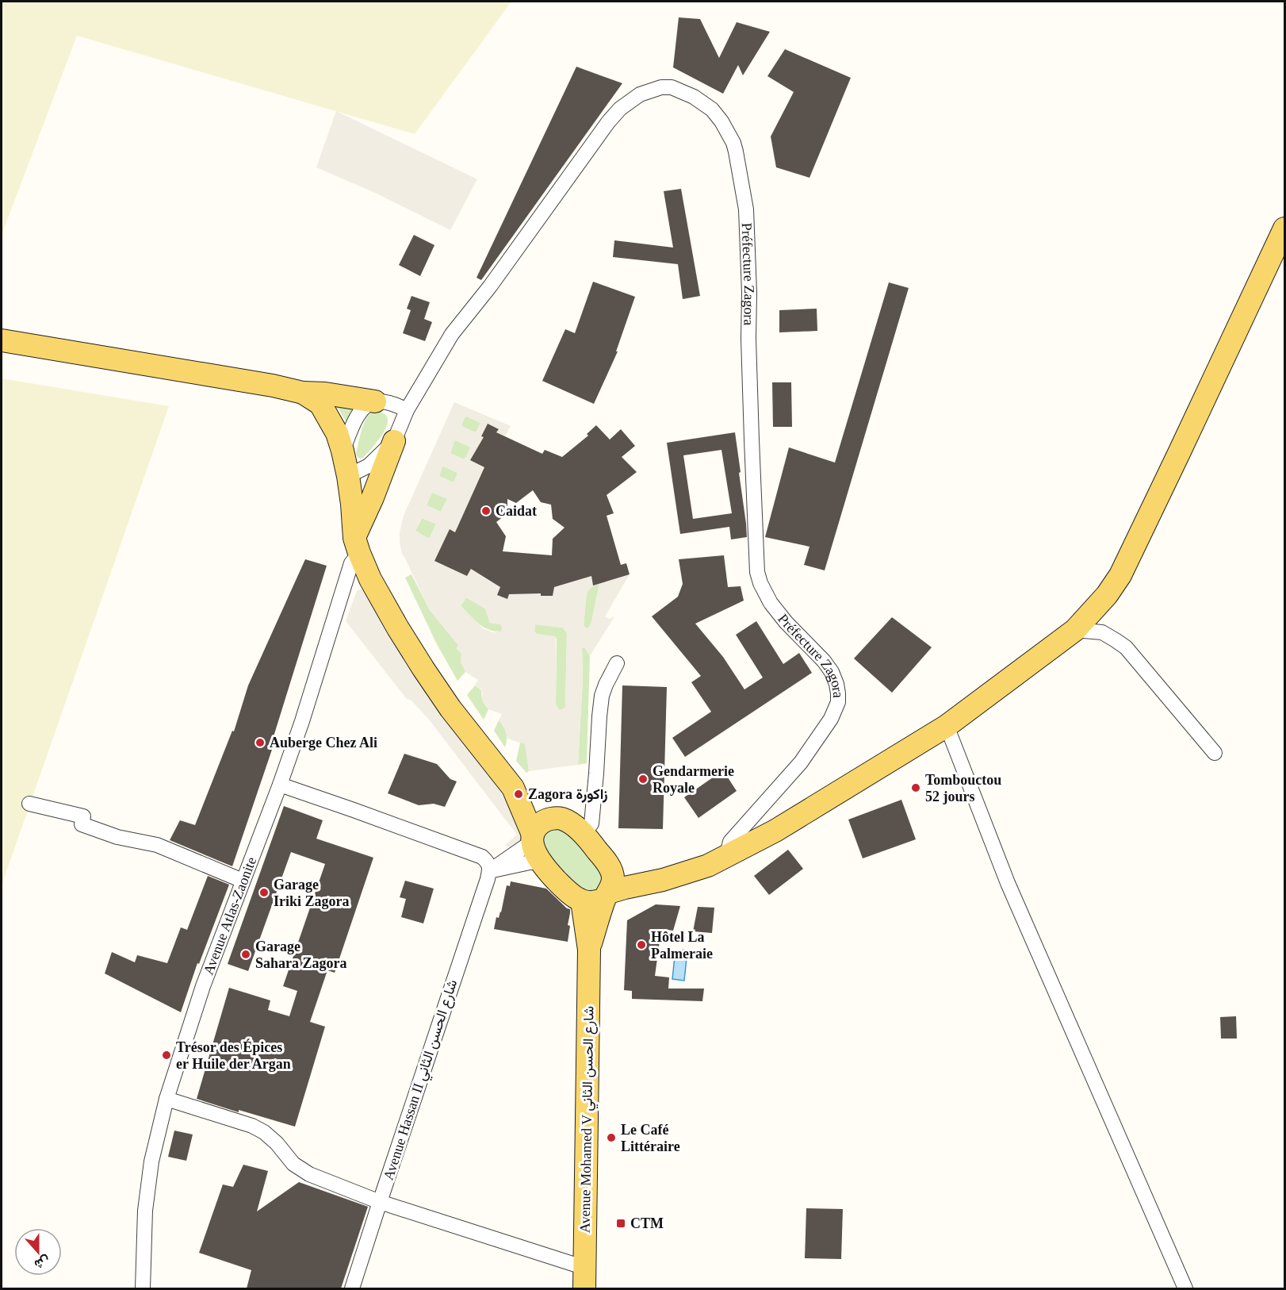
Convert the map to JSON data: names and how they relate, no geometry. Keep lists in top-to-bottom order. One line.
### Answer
{"streets":{"main road":["Avenue Mohamed V شارع الحسن الثاني"],"street":["Préfecture Zagora","Avenue Atlas-Zaonite","Avenue Hassan II شارع الحسن الثاني"]},"places":{"other":["Caidat","Auberge Chez Ali","Gendarmerie Royale","Tombouctou 52 jours","Zagora زاكورة","Garage Iriki Zagora","Hôtel La Palmeraie","Garage Sahara Zagora","Trésor des Épices er Huile der Argan","Le Café Littéraire"],"transit":["CTM"]},"north":"bottom"}
